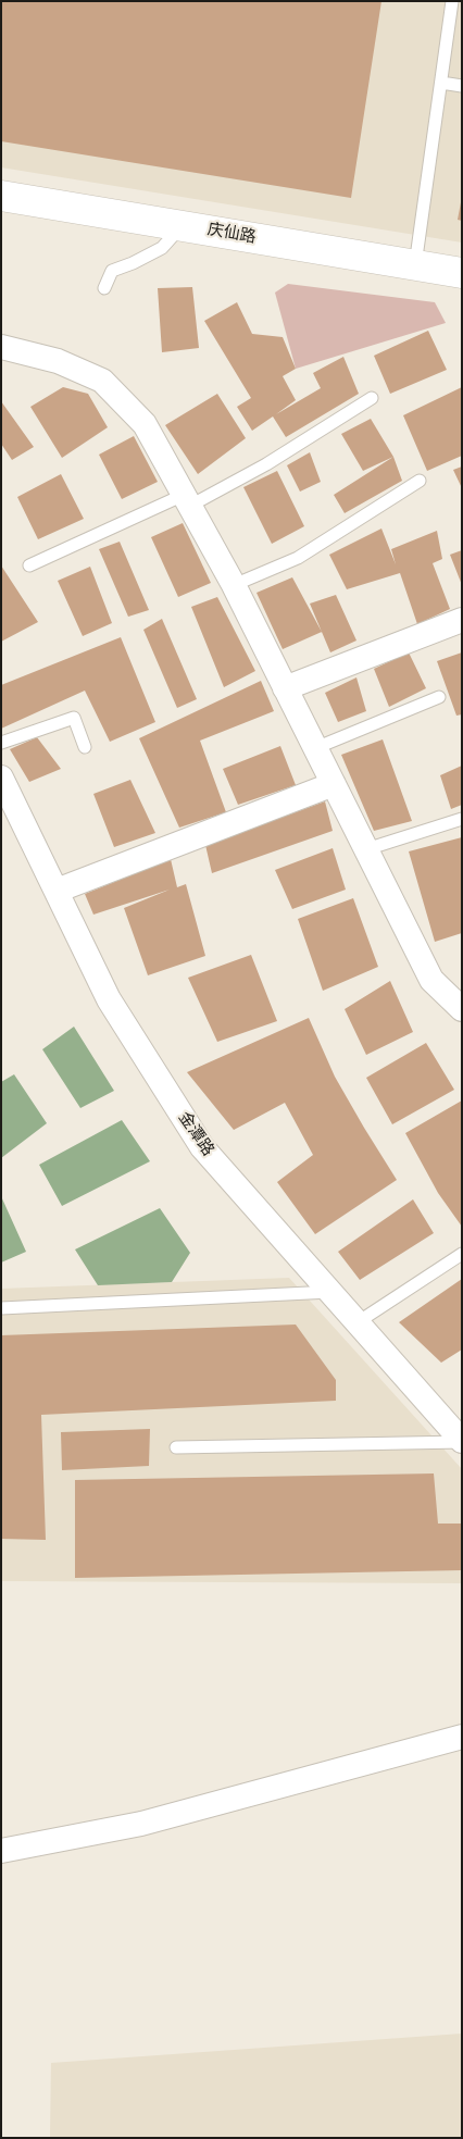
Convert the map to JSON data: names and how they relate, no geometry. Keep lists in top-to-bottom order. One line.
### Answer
{"streets":{"street":["庆仙路","金潭路"]}}
